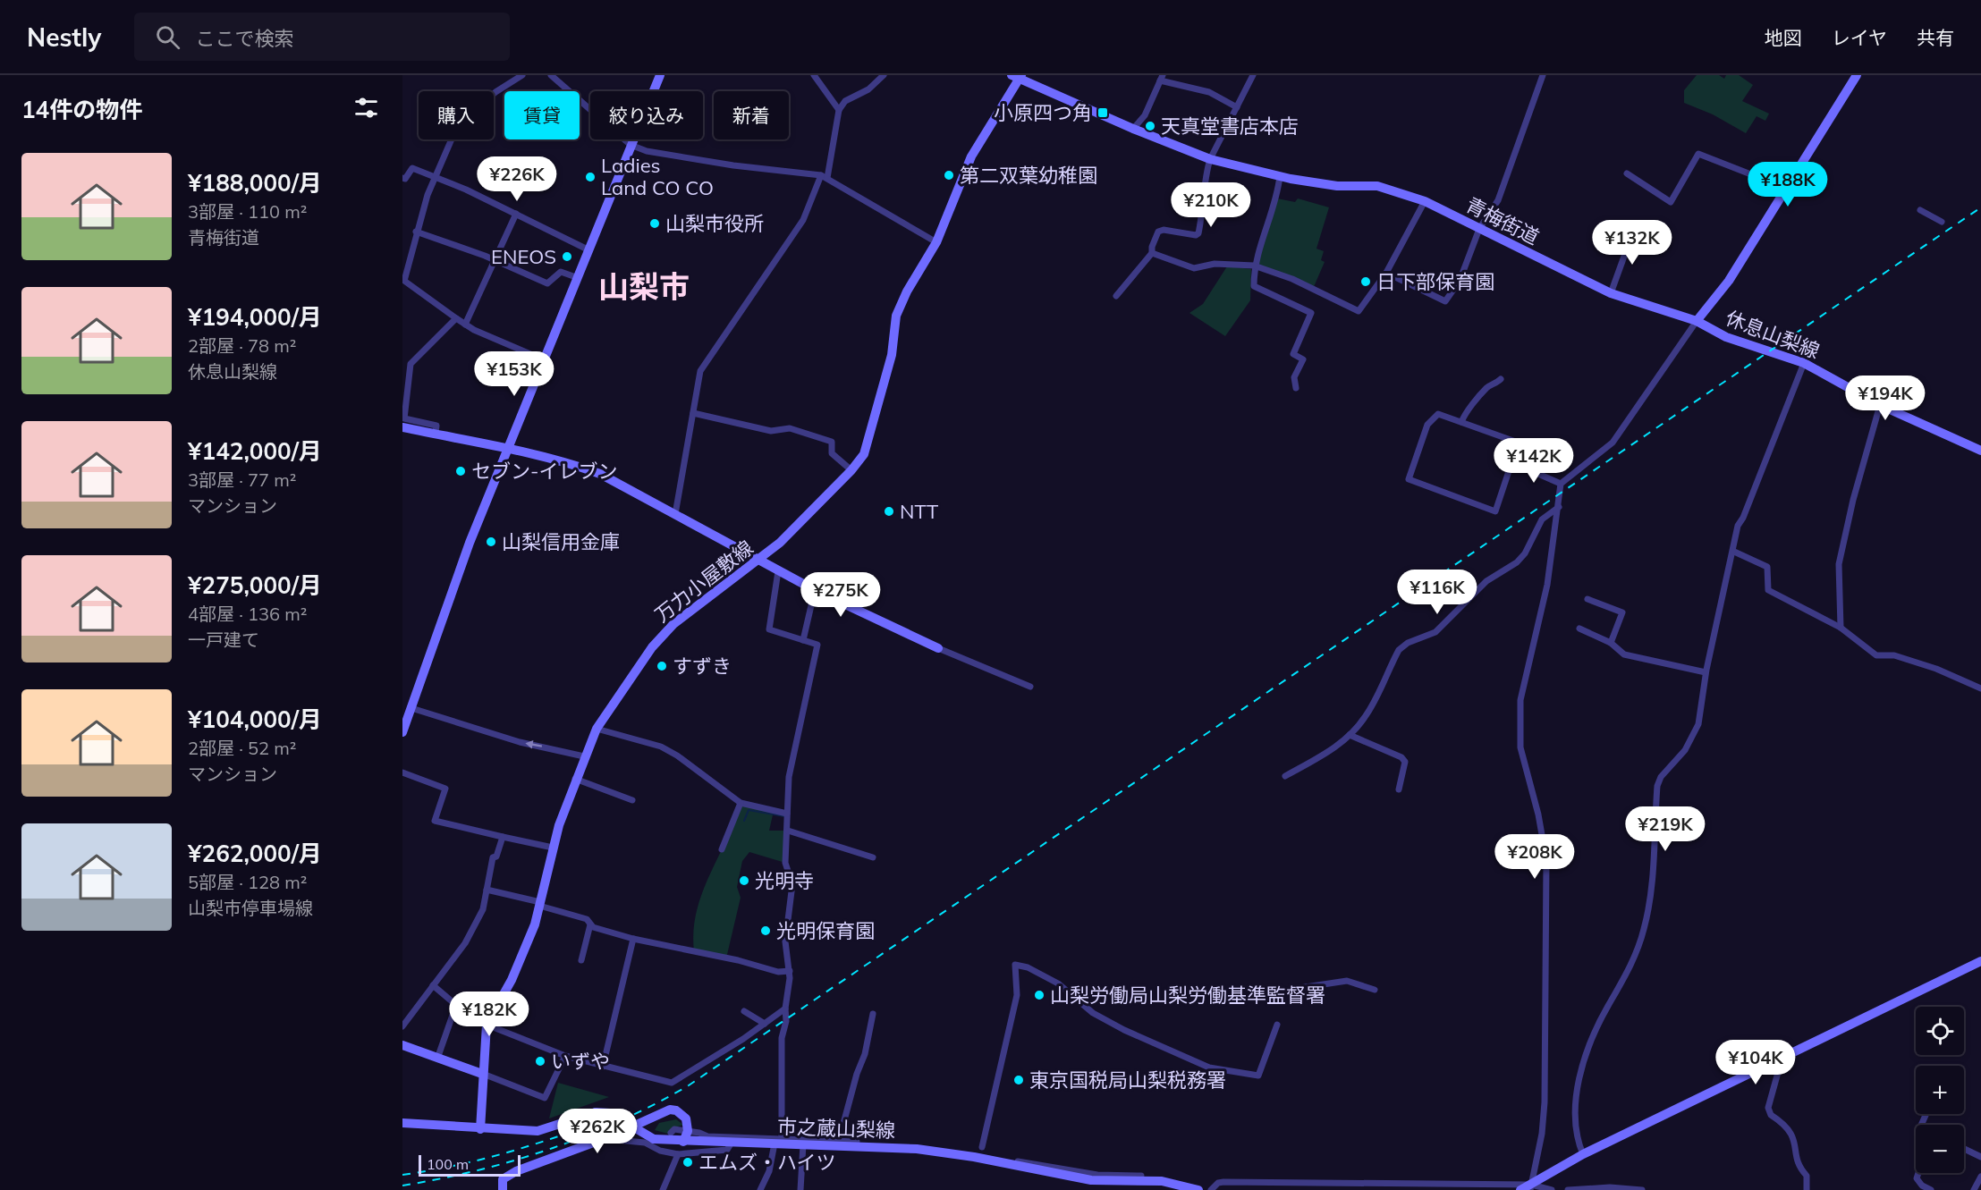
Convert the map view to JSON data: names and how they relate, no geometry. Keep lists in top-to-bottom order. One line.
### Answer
{"streets":{"main road":["青梅街道","休息山梨線","万力小屋敷線","市之蔵山梨線"]},"crossings":[["青梅街道","休息山梨線"],["青梅街道","万力小屋敷線"],["万力小屋敷線","市之蔵山梨線"]],"districts":["山梨市"],"places":{"transit":["小原四つ角"],"other":["天真堂書店本店","第二双葉幼稚園","Ladies Land CO CO","山梨市役所","ENEOS","日下部保育園","セブン-イレブン","NTT","山梨信用金庫","すずき","光明寺","光明保育園","山梨労働局山梨労働基準監督署","いずや","東京国税局山梨税務署","エムズ・ハイツ"]},"scale_bar":"100 m","page":{"header":"Nestly","search":"ここで検索","nav":["地図","レイヤ","共有"],"heading":"14件の物件","chip":["購入","賃貸","絞り込み","新着"],"list":[{"name":"¥188,000/月","note":"3部屋 · 110 m² · 青梅街道"},{"name":"¥194,000/月","note":"2部屋 · 78 m² · 休息山梨線"},{"name":"¥142,000/月","note":"3部屋 · 77 m² · マンション"},{"name":"¥275,000/月","note":"4部屋 · 136 m² · 一戸建て"},{"name":"¥104,000/月","note":"2部屋 · 52 m² · マンション"},{"name":"¥262,000/月","note":"5部屋 · 128 m² · 山梨市停車場線"}],"price":["¥226K","¥188K","¥210K","¥132K","¥153K","¥194K","¥142K","¥116K","¥275K","¥219K","¥208K","¥182K","¥104K","¥262K"],"map_buttons":["+","−"],"scale":"100 m"}}
